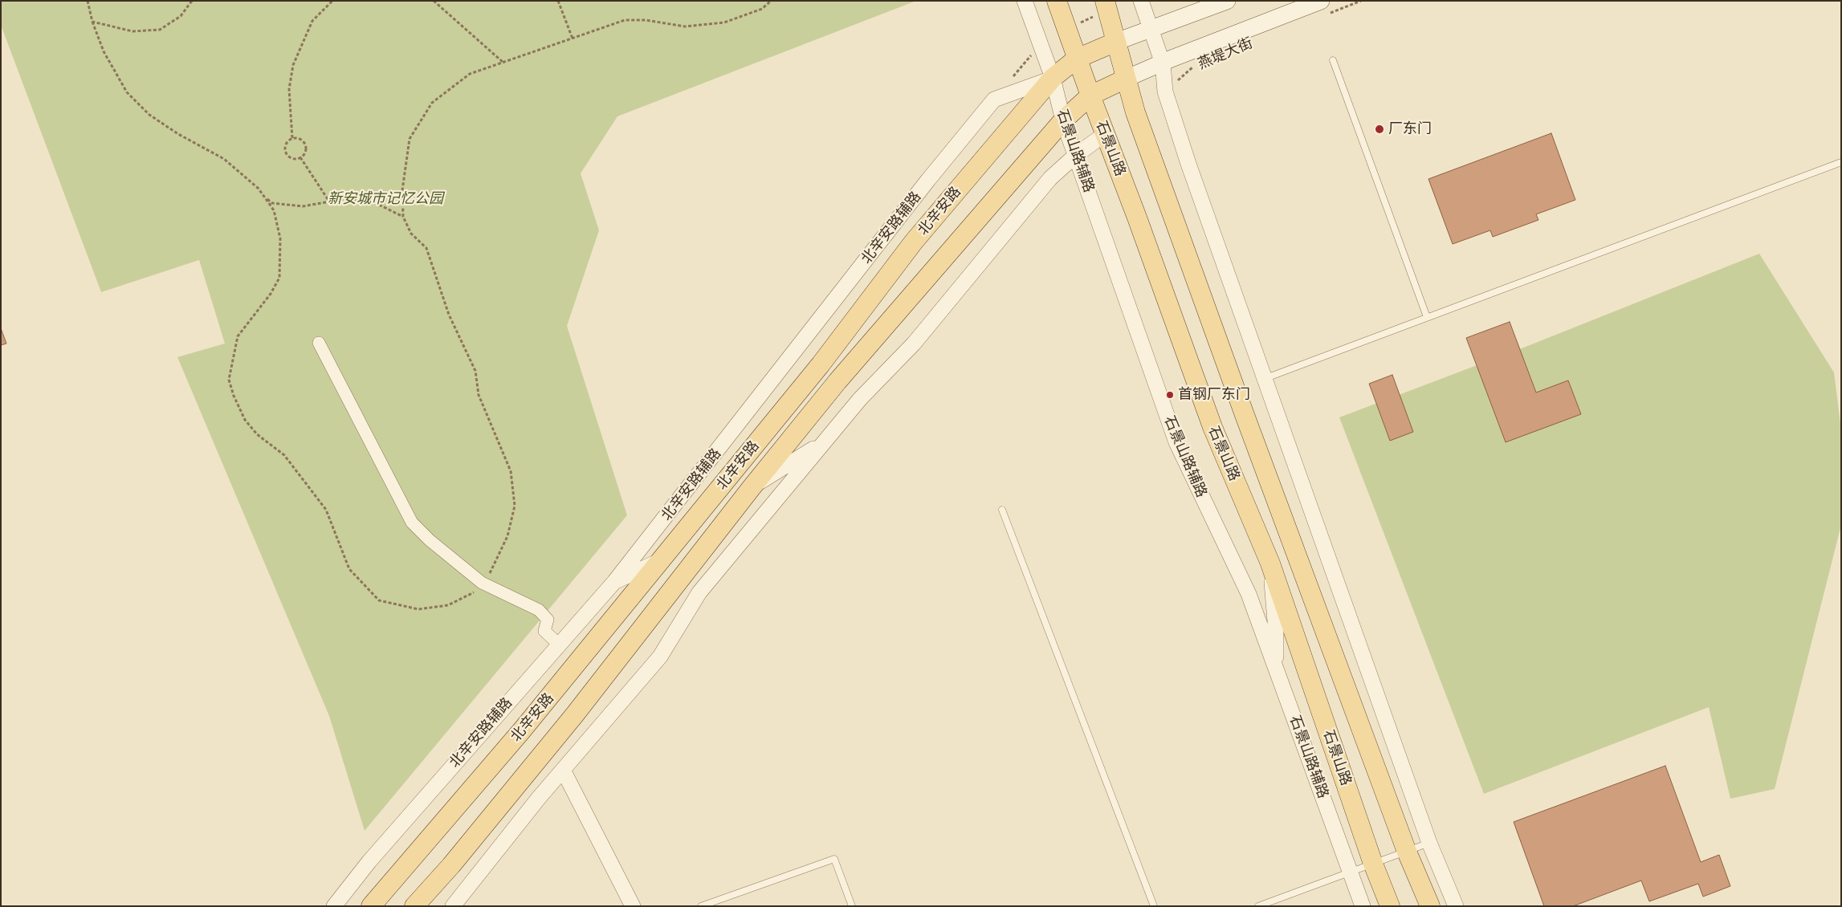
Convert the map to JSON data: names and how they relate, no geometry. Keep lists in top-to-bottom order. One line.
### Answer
{"streets":{"main road":["燕堤大街","石景山路","北辛安路"],"street":["石景山路辅路","北辛安路辅路"]},"crossings":[["燕堤大街","北辛安路"],["石景山路","北辛安路"],["石景山路辅路","北辛安路"],["石景山路辅路","北辛安路辅路"],["北辛安路","北辛安路辅路"]],"parks":["新安城市记忆公园"],"places":["厂东门","首钢厂东门"]}
